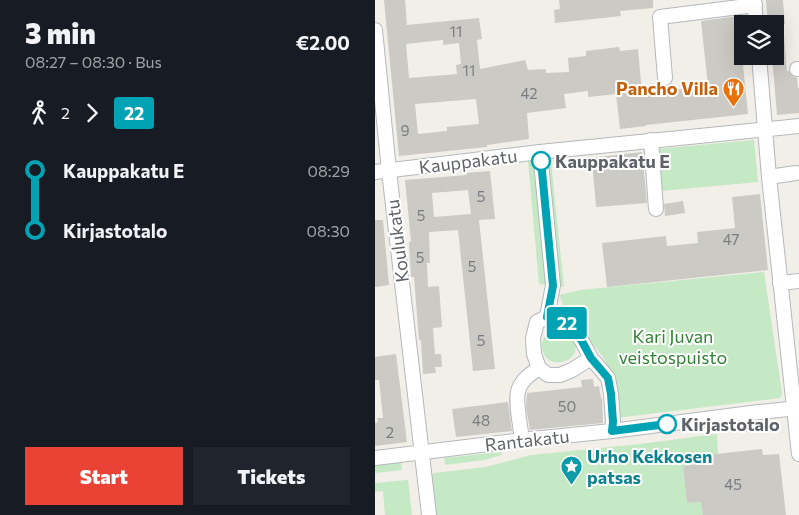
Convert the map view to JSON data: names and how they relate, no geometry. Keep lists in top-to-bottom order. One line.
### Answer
{"streets":{"street":["Kauppakatu","Koulukatu","Rantakatu"]},"crossings":[["Kauppakatu","Koulukatu"],["Koulukatu","Rantakatu"]],"parks":["Kari Juvan veistospuisto"],"places":{"restaurant":["Pancho Villa"],"other":["Kauppakatu E","Kirjastotalo"],"place":["Urho Kekkosen patsas"]},"lines":["bus line 22"],"house_numbers":["11","11","42","9","5","5","47","5","5","5","50","48","2","45"],"page":{"heading":["3 min","08:27 – 08:30 · Bus","€2.00"],"on_map":"22","legs":["2","22"],"list":[{"name":"Kauppakatu E","value":"08:29"},{"name":"Kirjastotalo","value":"08:30"}],"buttons":["Start","Tickets"]}}
